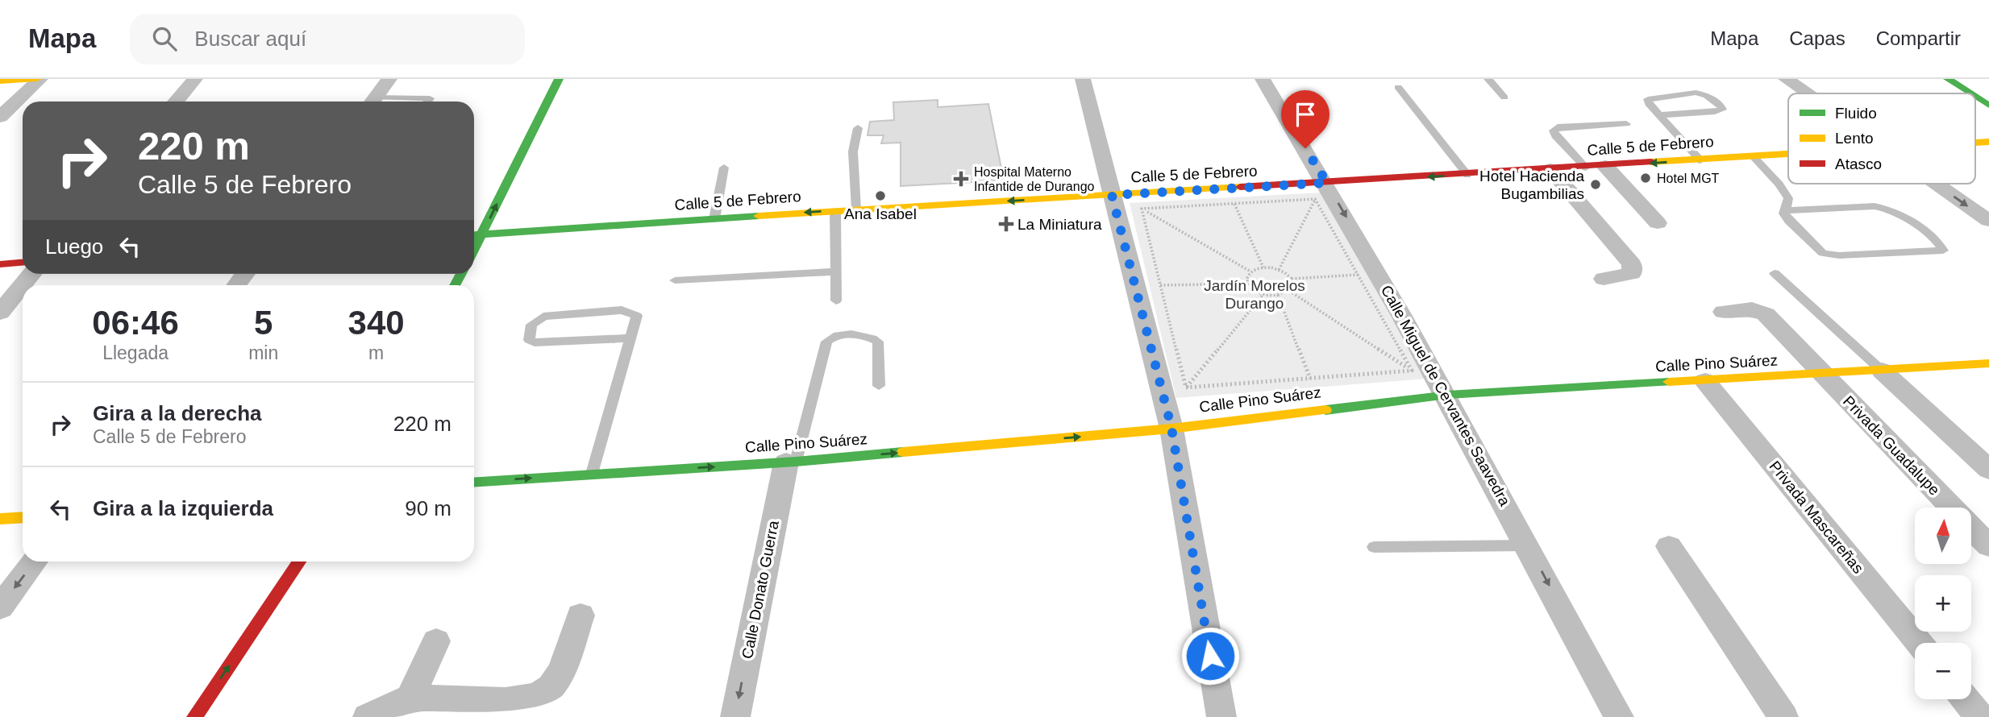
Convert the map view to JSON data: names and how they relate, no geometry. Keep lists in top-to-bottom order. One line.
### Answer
{"streets":{"street":["Calle 5 de Febrero","Calle Pino Suárez","Calle Miguel de Cervantes Saavedra","Privada Guadalupe","Privada Mascareñas","Calle Donato Guerra"]},"crossings":[["Calle 5 de Febrero","Calle Miguel de Cervantes Saavedra"],["Calle Pino Suárez","Calle Miguel de Cervantes Saavedra"],["Calle Pino Suárez","Privada Guadalupe"],["Calle Pino Suárez","Privada Mascareñas"],["Calle Pino Suárez","Calle Donato Guerra"]],"one_way":["Calle 5 de Febrero","Calle Pino Suárez","Calle Donato Guerra"],"parks":["Jardín Morelos Durango"],"places":{"other":["Hotel MGT","Hotel Hacienda Bugambilias","Ana Isabel"],"health":["Hospital Materno Infantide de Durango","La Miniatura"]},"legend":["Fluido","Lento","Atasco"],"north":"top","page":{"header":"Mapa","search":"Buscar aquí","nav":["Mapa","Capas","Compartir"],"turn":["220 m","Calle 5 de Febrero"],"then":"Luego","eta":["06:46","Llegada","5","min","340","m"],"list":[{"name":"Gira a la derecha","note":"Calle 5 de Febrero","value":"220 m"},{"name":"Gira a la izquierda","value":"90 m"}],"map_buttons":["+","−"]}}
